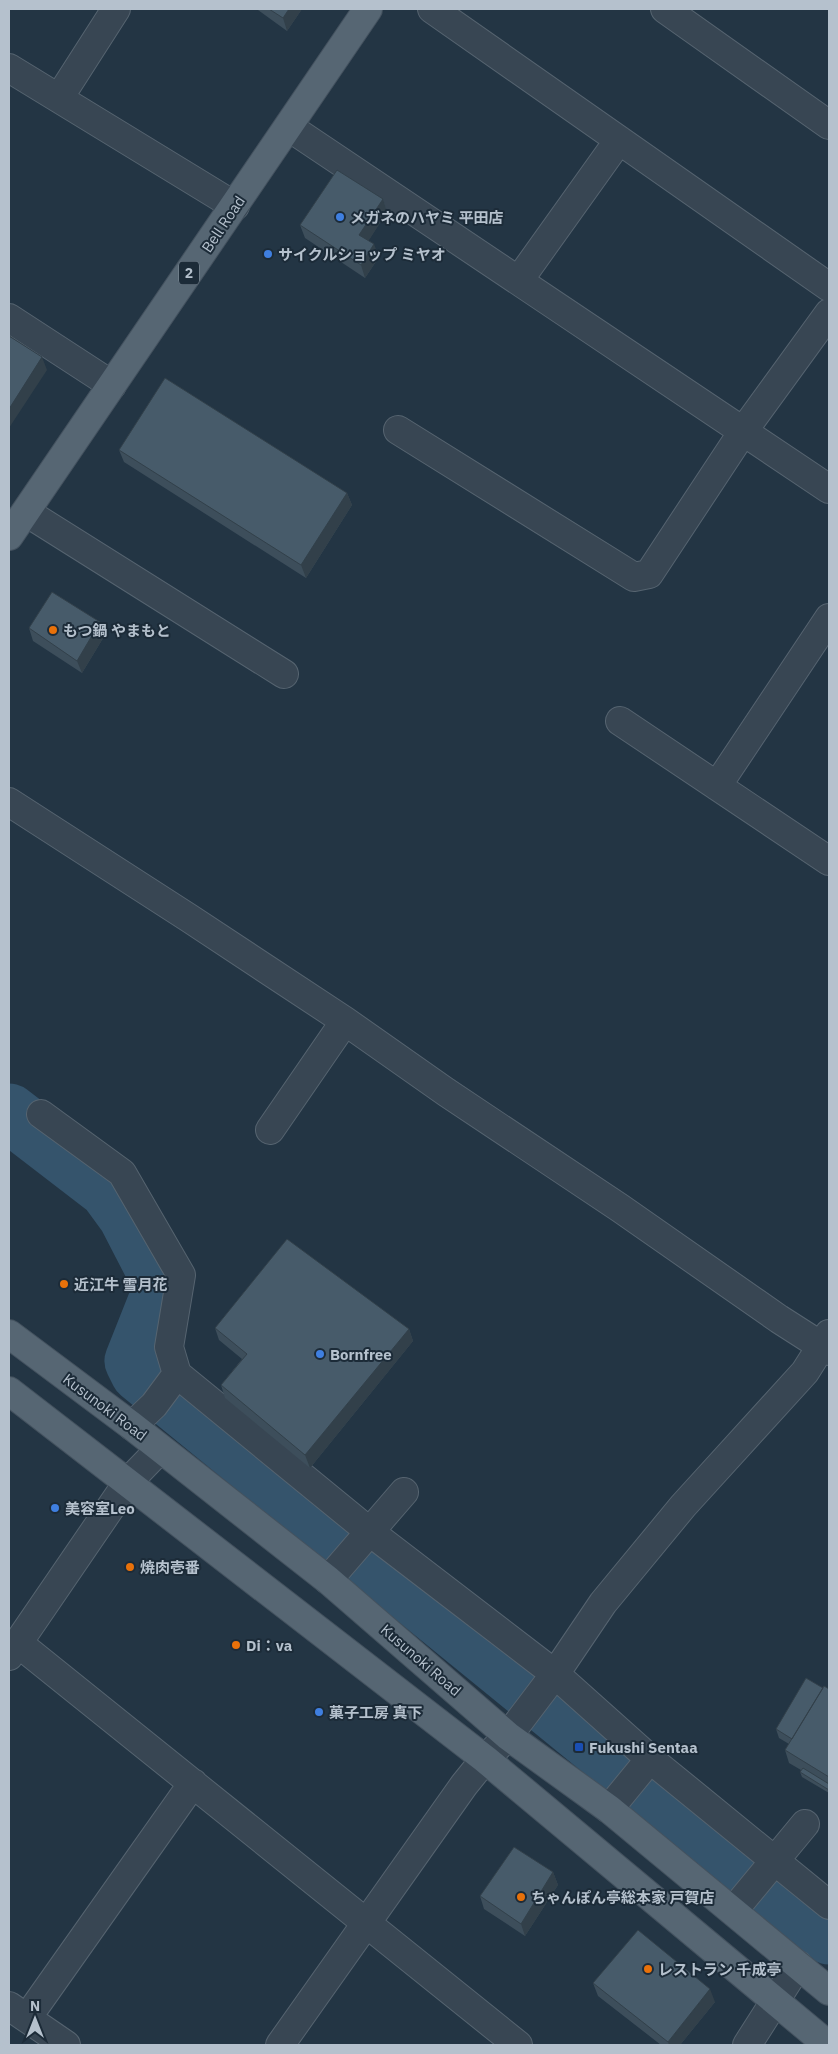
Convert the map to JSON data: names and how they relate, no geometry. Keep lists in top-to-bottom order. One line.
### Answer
{"streets":{"main road":["Bell Road","2","Kusunoki Road"]},"places":{"other":["メガネのハヤミ 平田店","サイクルショップ ミヤオ","もつ鍋 やまもと","近江牛 雪月花","Bornfree","美容室Leo","焼肉壱番","Di：va","菓子工房 真下","ちゃんぽん亭総本家 戸賀店","レストラン 千成亭"],"transit":["Fukushi Sentaa"]},"north":"top"}
